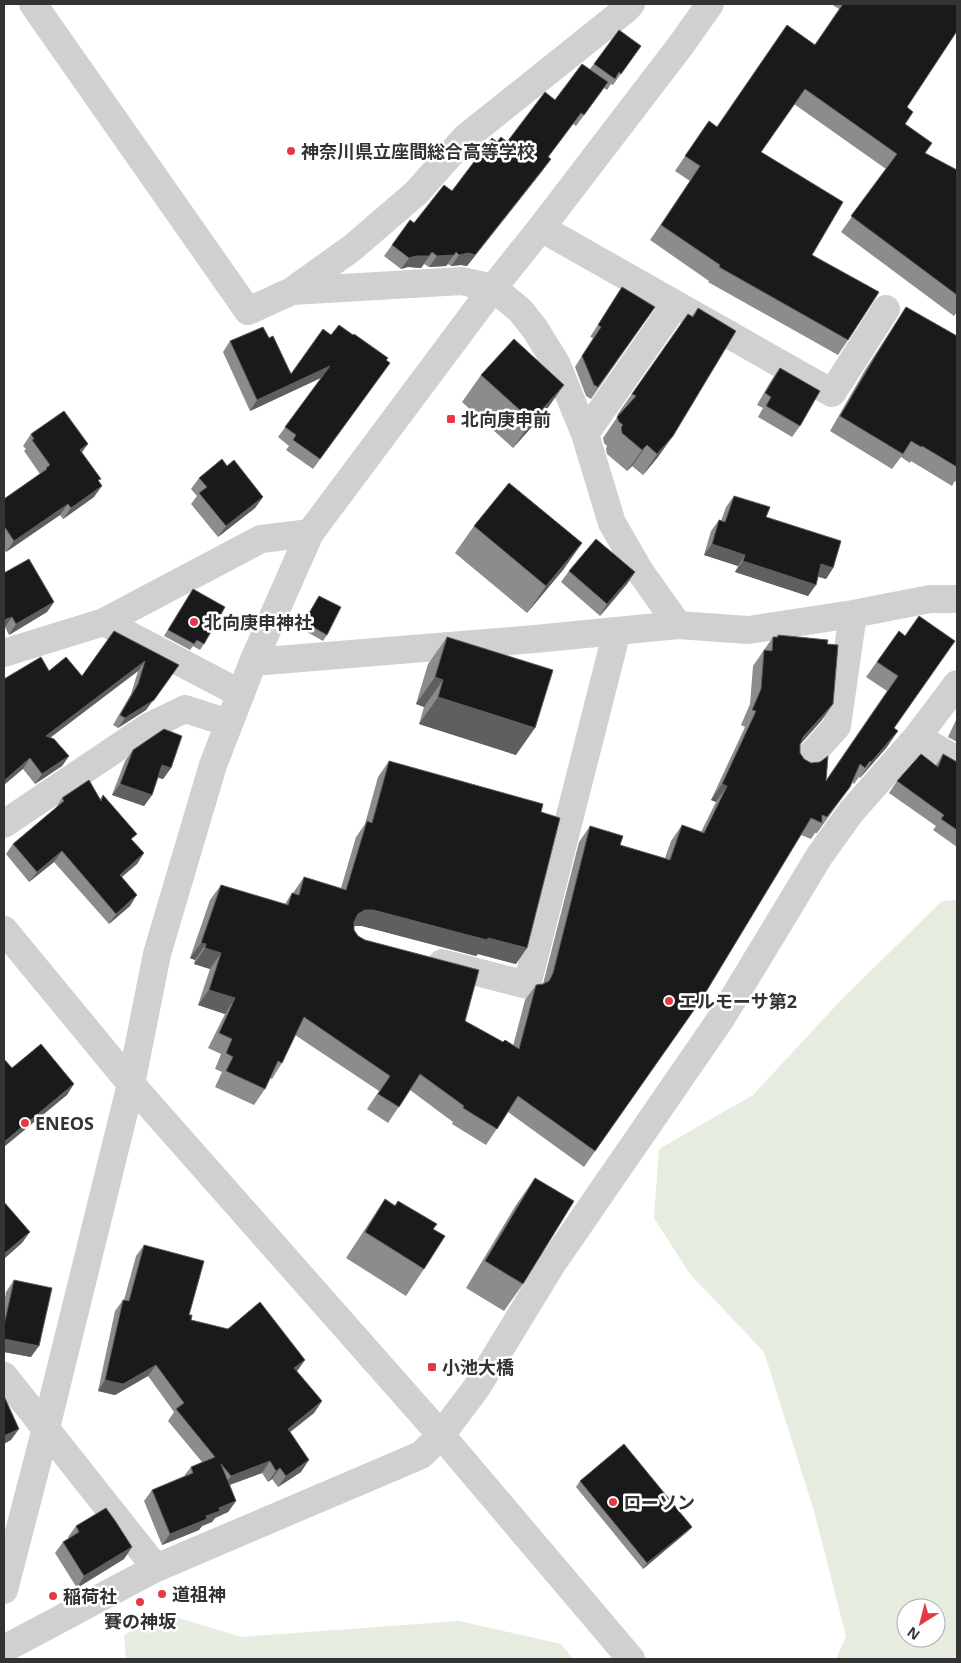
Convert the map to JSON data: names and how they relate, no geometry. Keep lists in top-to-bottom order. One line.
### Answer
{"places":{"other":["神奈川県立座間総合高等学校","北向庚申神社","エルモーサ第2","ENEOS","ローソン","道祖神","稲荷社","賽の神坂"],"transit":["北向庚申前","小池大橋"]},"north":"bottom left"}
